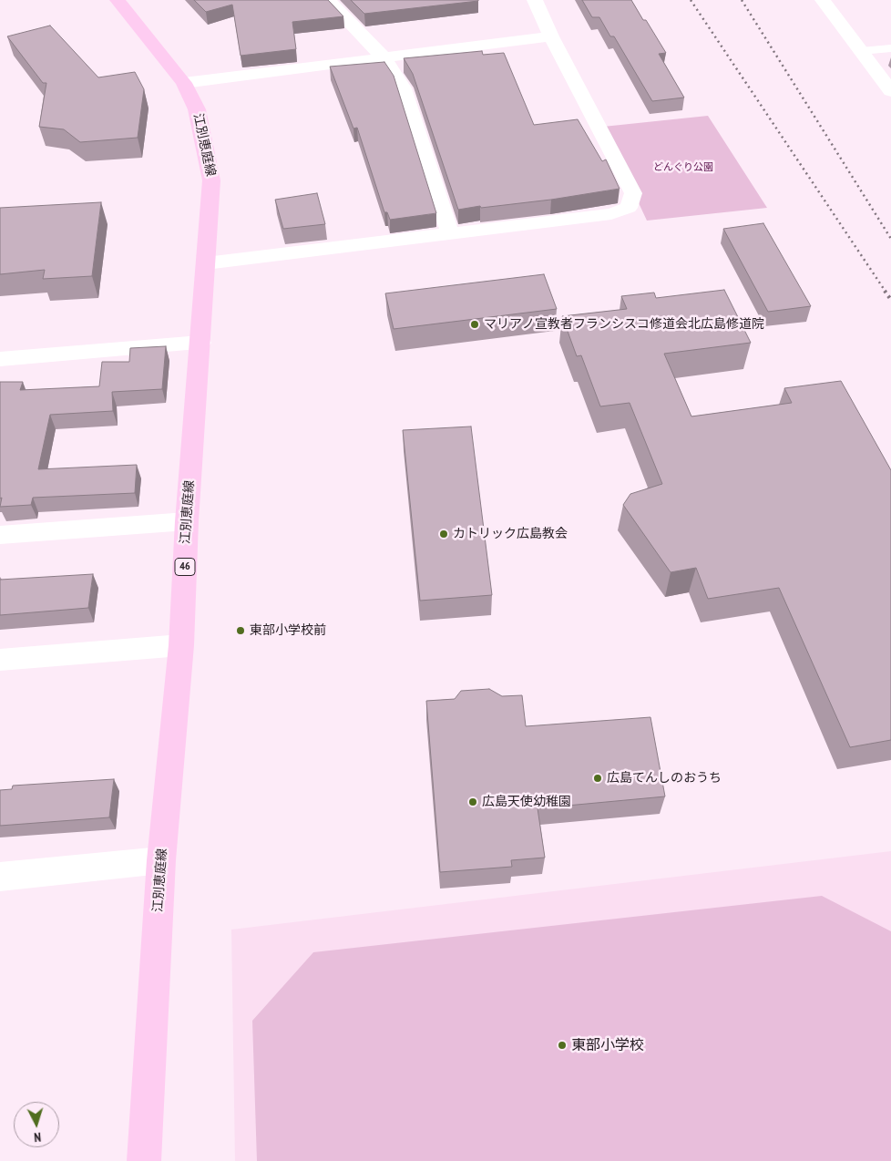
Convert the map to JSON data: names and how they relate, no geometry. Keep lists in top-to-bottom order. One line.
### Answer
{"streets":{"main road":["江別恵庭線","46"]},"parks":["どんぐり公園"],"places":["マリアノ宣教者フランシスコ修道会北広島修道院","カトリック広島教会","東部小学校前","広島てんしのおうち","広島天使幼稚園","東部小学校"],"north":"bottom"}
